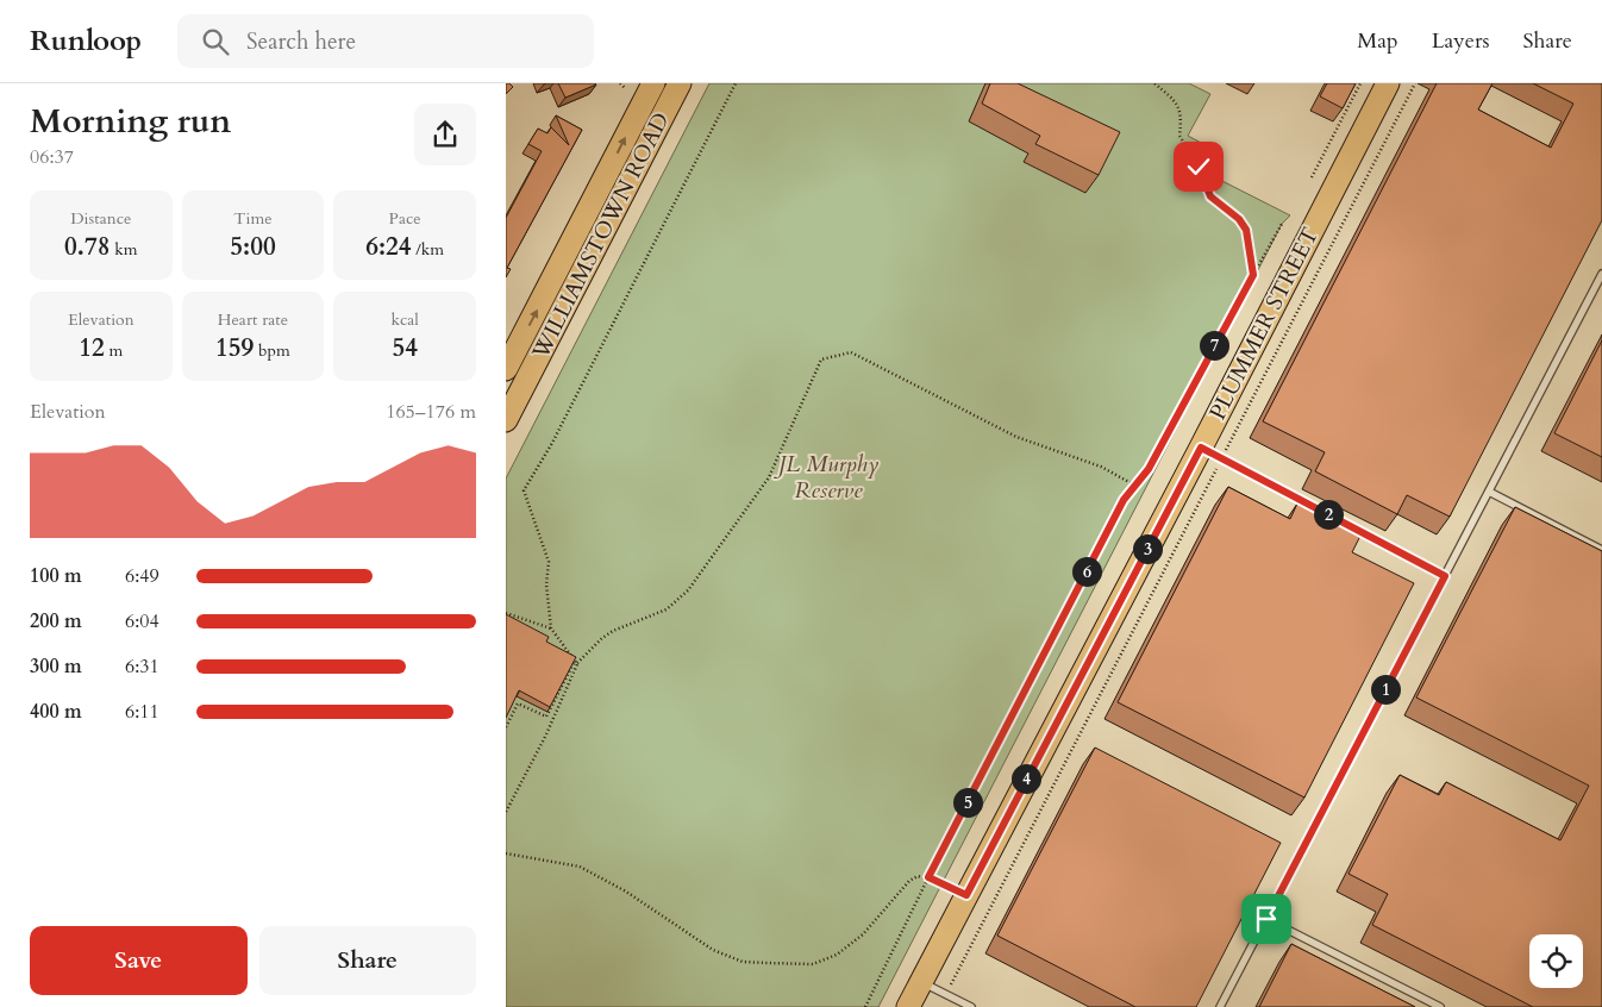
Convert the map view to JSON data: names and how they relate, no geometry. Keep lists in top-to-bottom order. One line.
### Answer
{"streets":{"main road":["WILLIAMSTOWN ROAD","PLUMMER STREET"]},"parks":["JL Murphy Reserve"],"page":{"header":"Runloop","search":"Search here","nav":["Map","Layers","Share"],"heading":["Morning run","06:37"],"stats":[["Distance","0.78 km"],["Time","5:00"],["Pace","6:24 /km"],["Elevation","12 m"],["Heart rate","159 bpm"],["kcal","54"]],"pins":["7","2","3","6","1","4","5"],"chart":["Elevation","165–176 m"],"list":[{"name":"100 m","note":"6:49"},{"name":"200 m","note":"6:04"},{"name":"300 m","note":"6:31"},{"name":"400 m","note":"6:11"}],"buttons":["Save","Share"]}}
